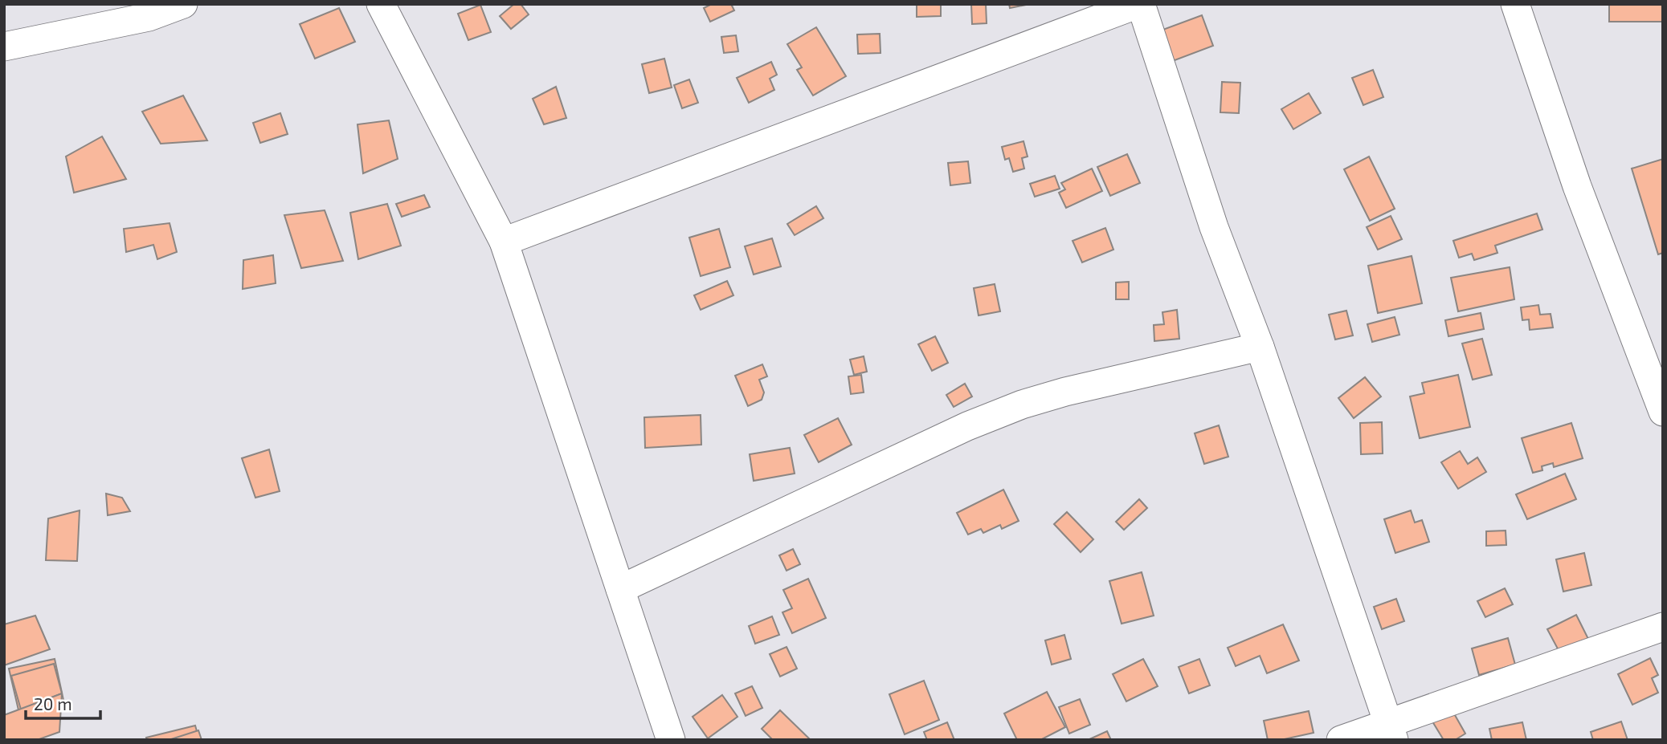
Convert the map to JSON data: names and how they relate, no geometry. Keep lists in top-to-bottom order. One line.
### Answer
{"scale_bar":"20 m"}
